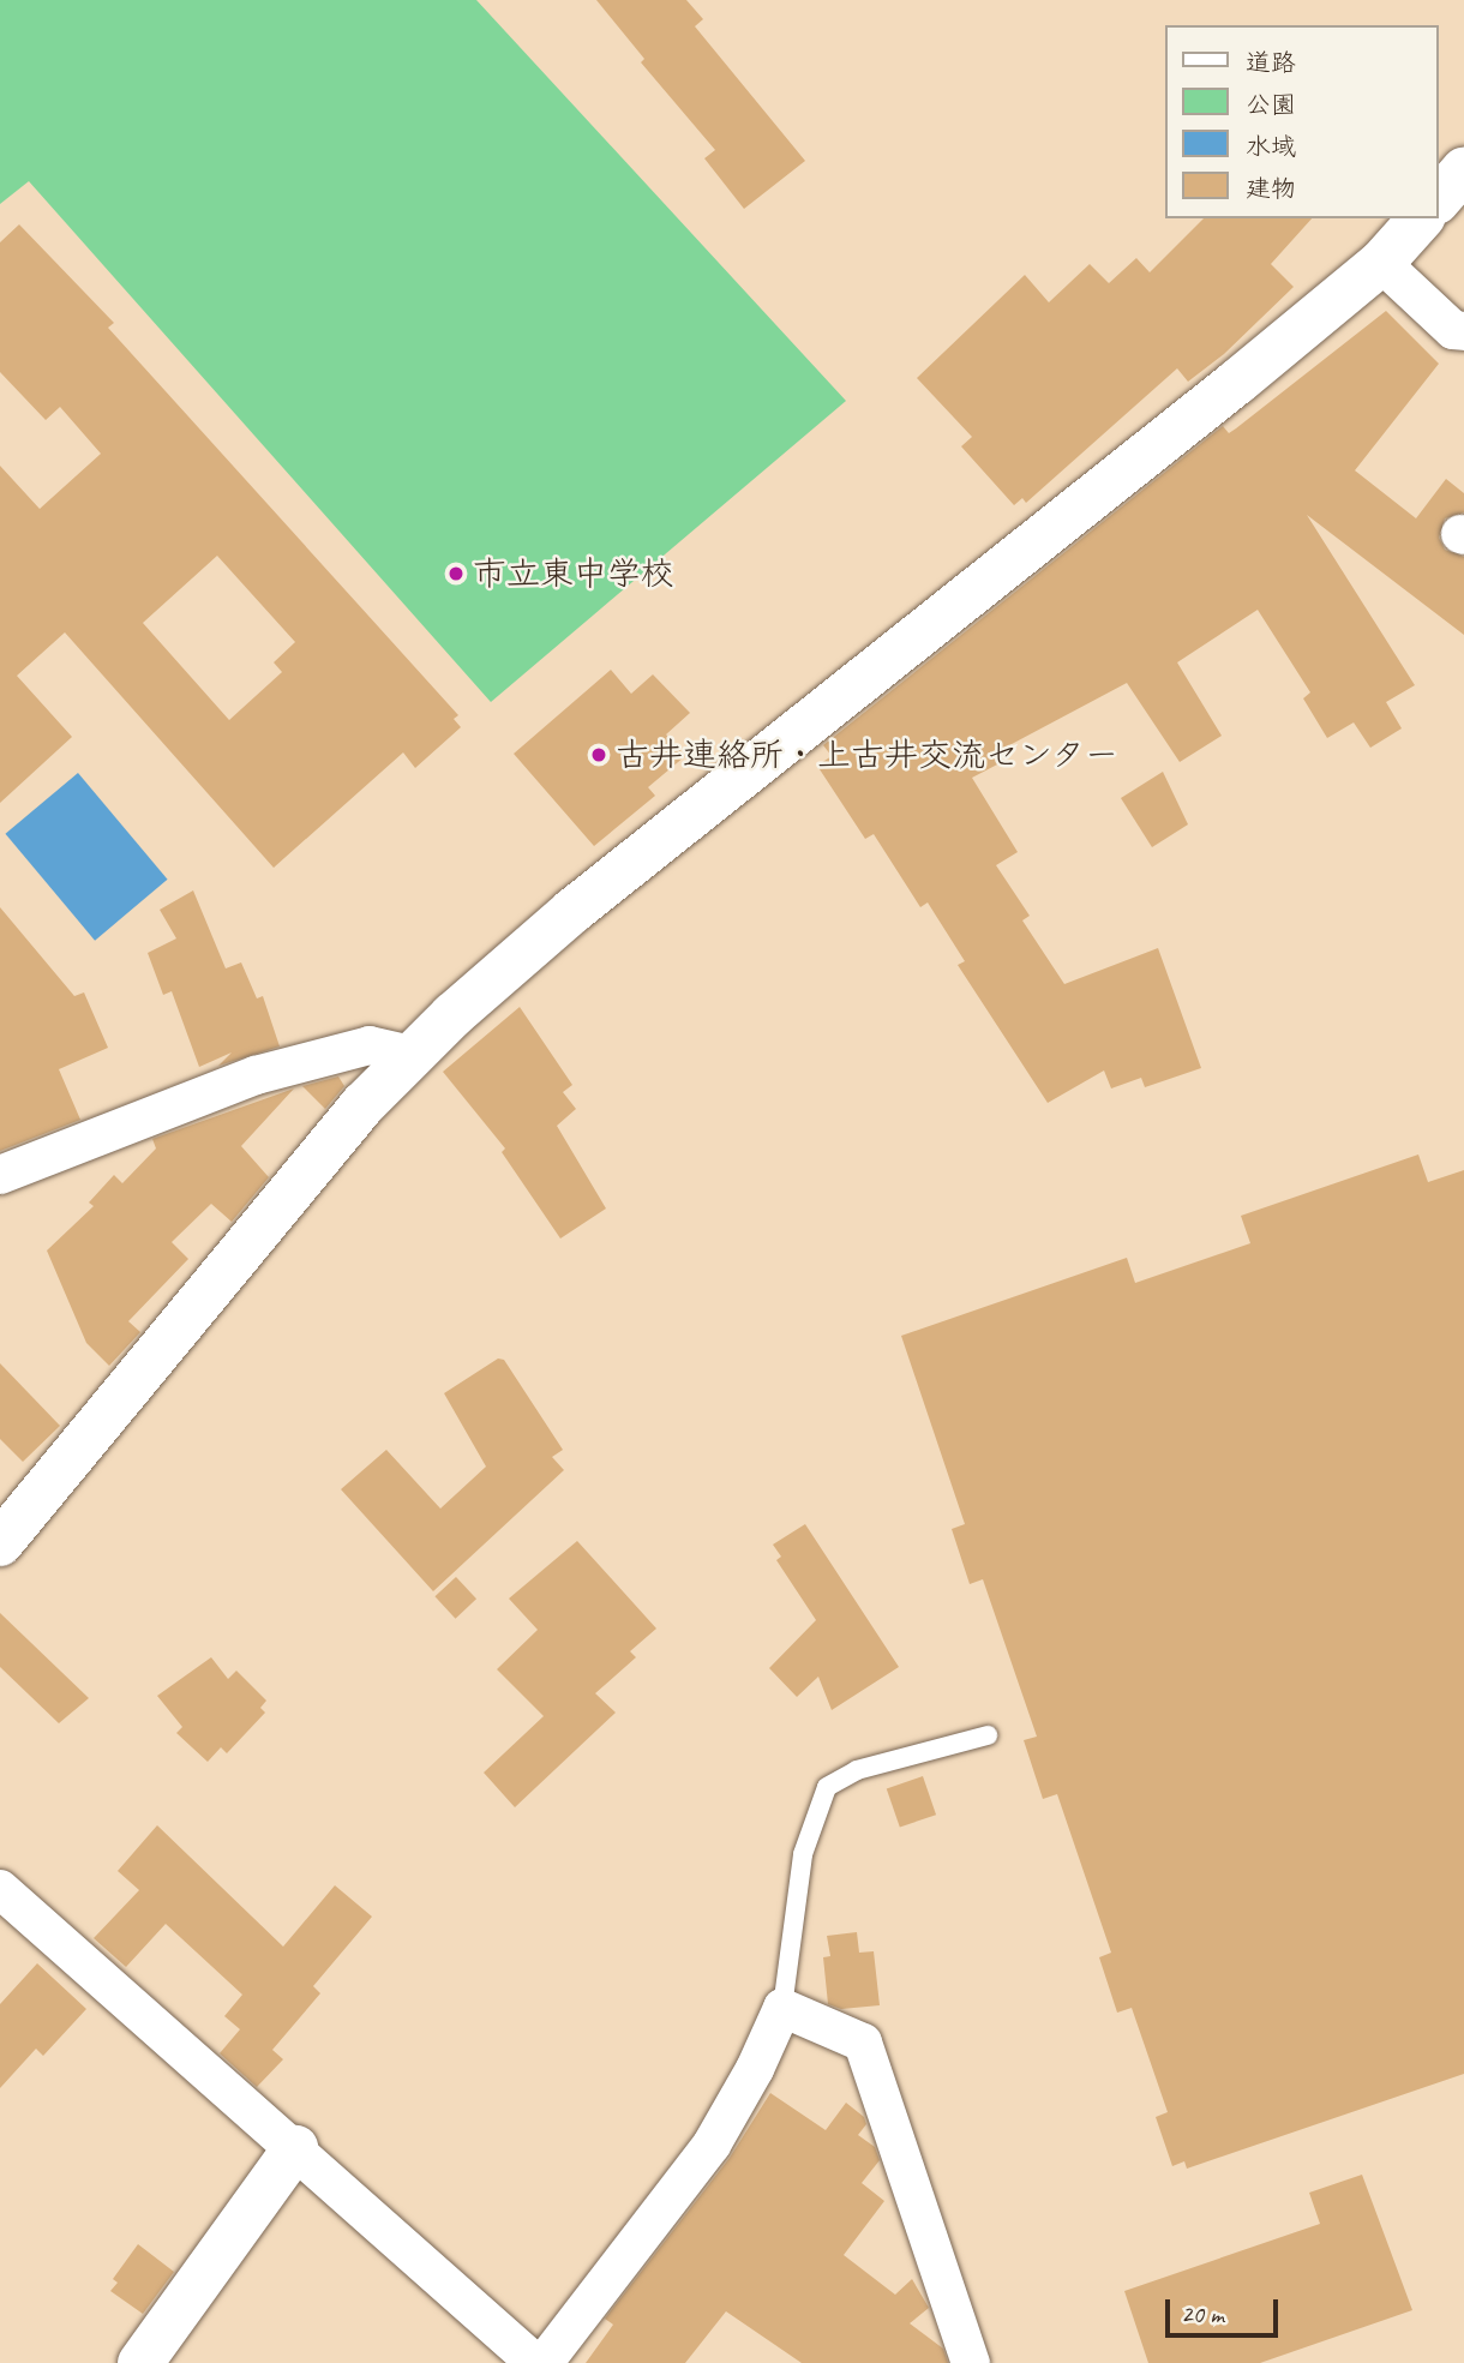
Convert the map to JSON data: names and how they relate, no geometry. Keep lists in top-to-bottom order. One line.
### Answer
{"places":["市立東中学校","古井連絡所・上古井交流センター"],"legend":["道路","公園","水域","建物"],"scale_bar":"20 m"}
